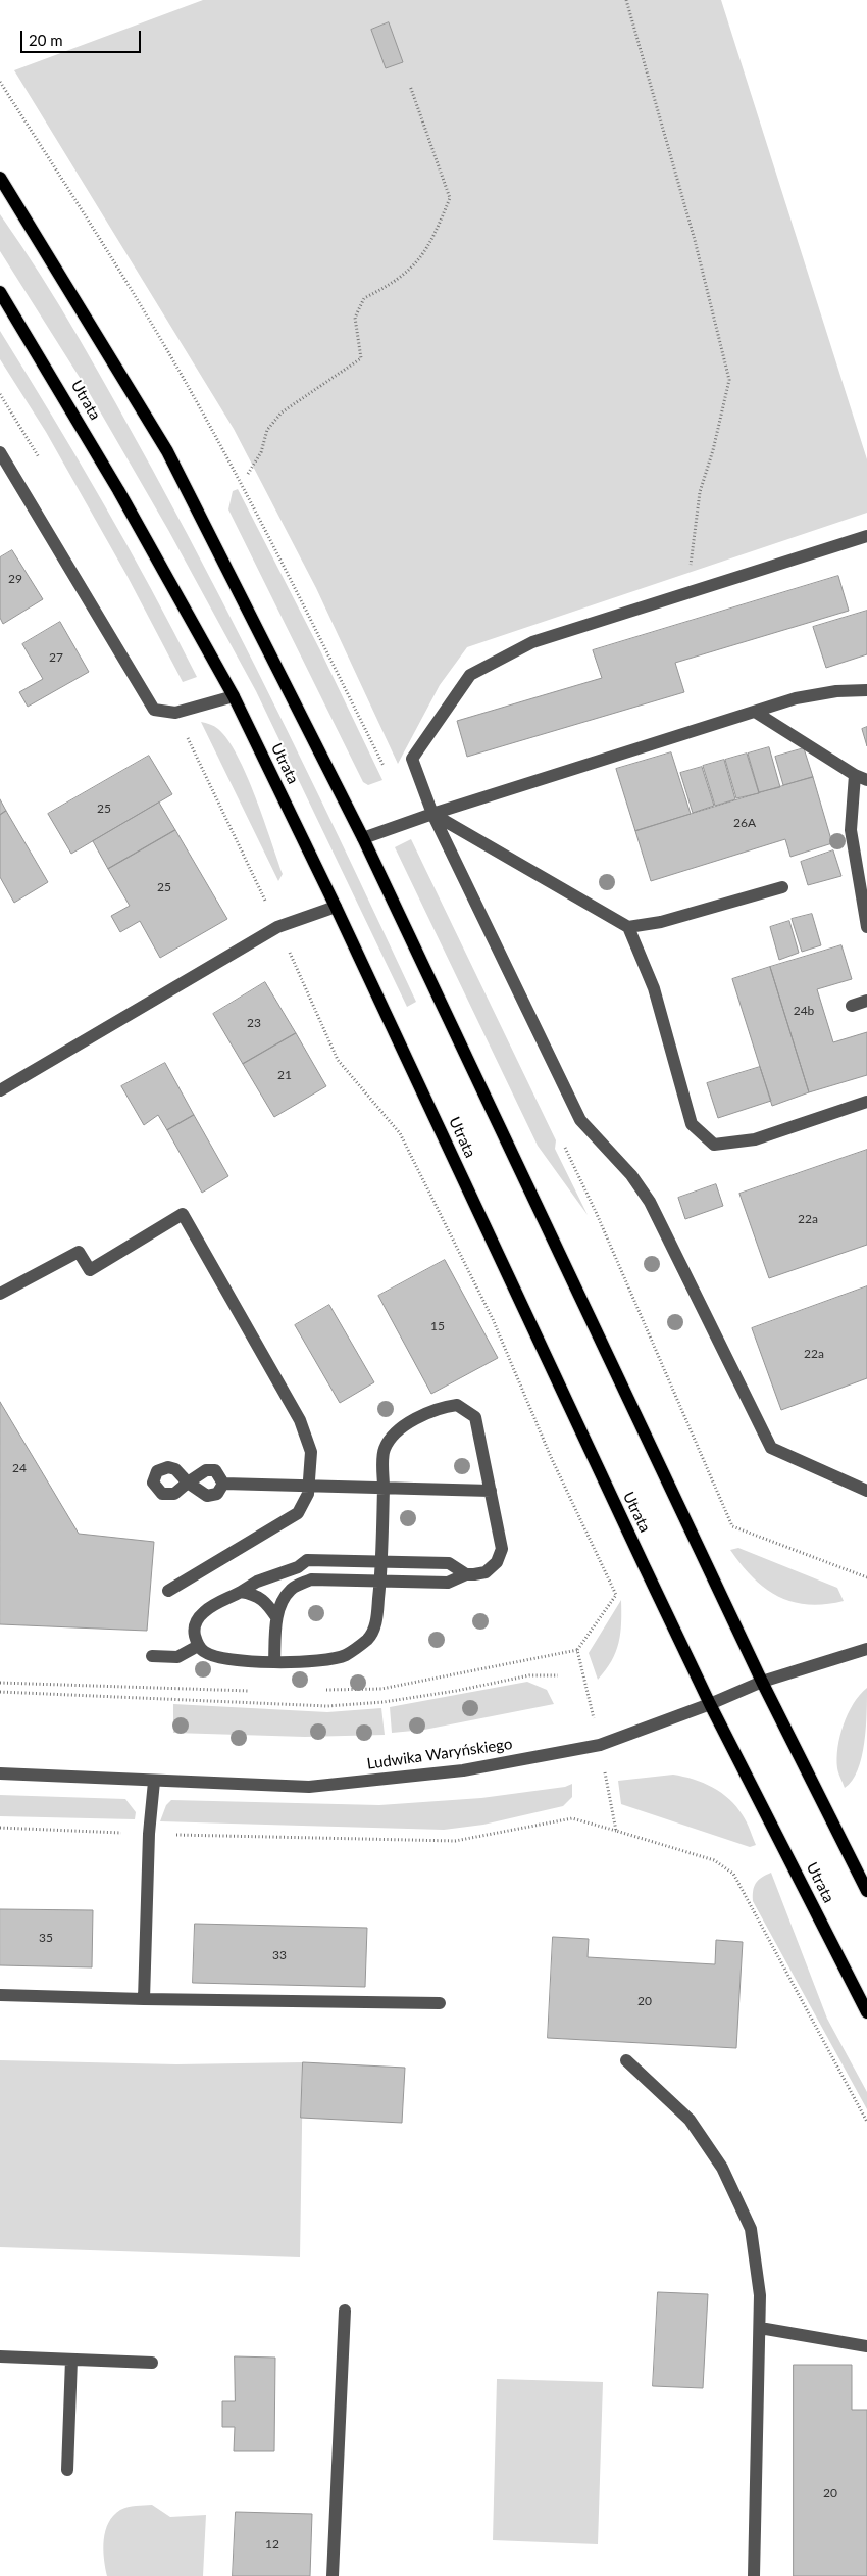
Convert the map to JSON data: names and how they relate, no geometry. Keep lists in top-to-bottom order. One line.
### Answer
{"streets":{"main road":["Utrata"],"street":["Ludwika Waryńskiego"]},"crossings":[["Utrata","Ludwika Waryńskiego"]],"house_numbers":["29","27","25","26A","25","24b","23","21","22a","15","22a","24","35","33","20","20","12"],"scale_bar":"20 m"}
